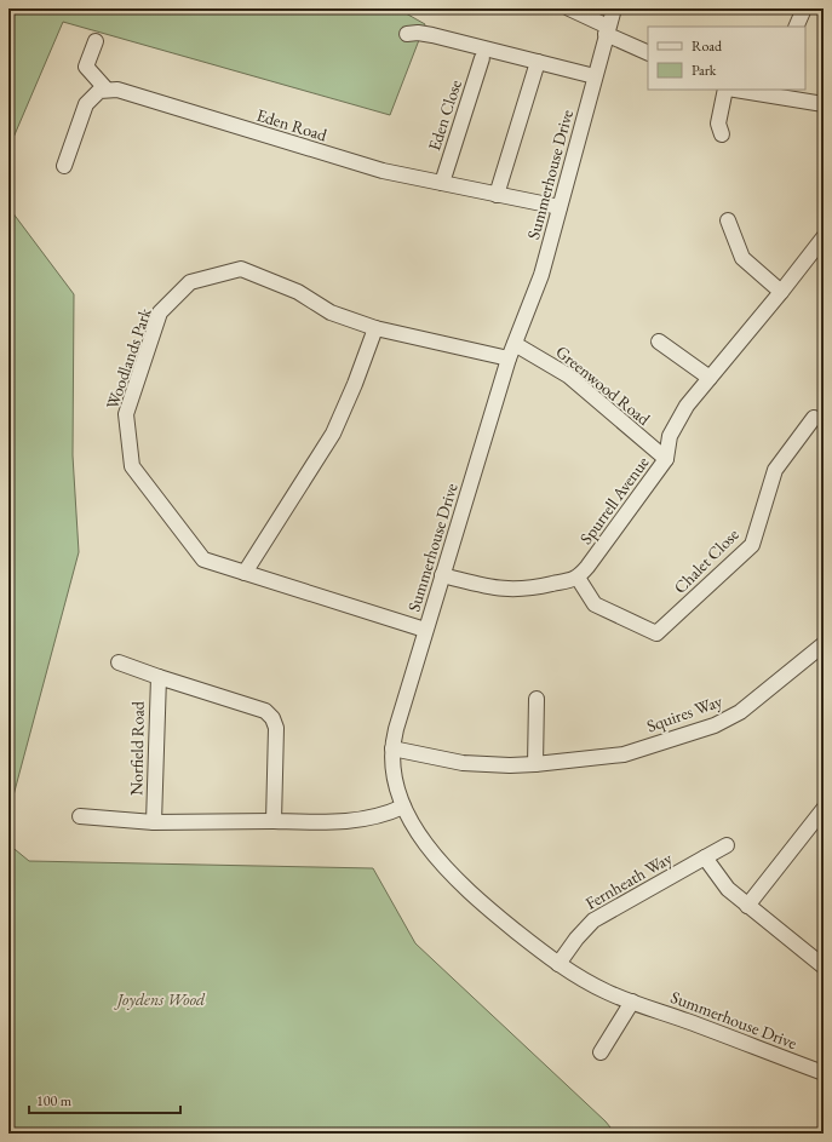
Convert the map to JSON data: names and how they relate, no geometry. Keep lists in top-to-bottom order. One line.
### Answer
{"streets":{"street":["Eden Close","Eden Road","Summerhouse Drive","Woodlands Park","Greenwood Road","Spurrell Avenue","Chalet Close","Squires Way","Norfield Road","Fernheath Way"]},"crossings":[["Eden Close","Eden Road"],["Eden Road","Summerhouse Drive"],["Summerhouse Drive","Woodlands Park"],["Summerhouse Drive","Greenwood Road"],["Summerhouse Drive","Squires Way"],["Summerhouse Drive","Norfield Road"],["Summerhouse Drive","Fernheath Way"],["Greenwood Road","Spurrell Avenue"],["Spurrell Avenue","Chalet Close"]],"parks":["Joydens Wood"],"legend":["Road","Park"],"scale_bar":"100 m"}
